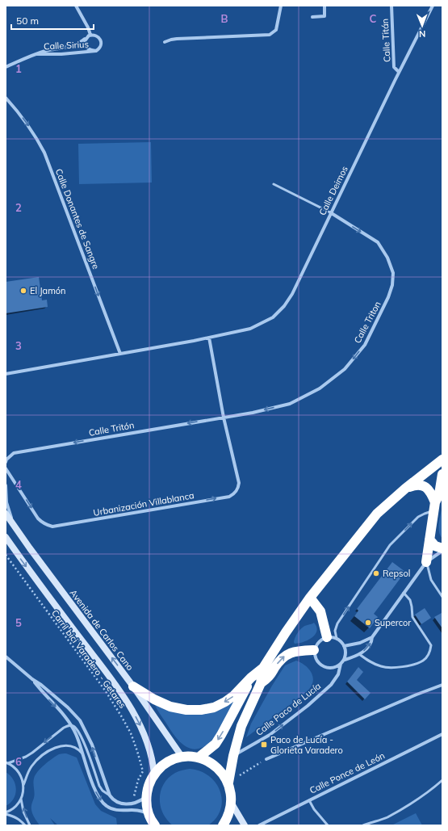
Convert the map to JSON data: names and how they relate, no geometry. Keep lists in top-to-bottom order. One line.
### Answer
{"streets":{"street":["Calle Titán","Calle Sirius","Calle Deimos","Calle Donantes de Sangre","Calle Triton","Calle Tritón","Urbanización Villablanca","Avenida de Carlos Cano","Calle Paco de Lucía","Calle Ponce de León"],"path":["Carril bici Varadero - Getares"]},"crossings":[["Calle Titán","Calle Deimos"],["Calle Deimos","Calle Donantes de Sangre"],["Calle Deimos","Calle Triton"],["Calle Deimos","Urbanización Villablanca"],["Calle Triton","Calle Tritón"],["Calle Triton","Urbanización Villablanca"],["Calle Tritón","Urbanización Villablanca"]],"one_way":["Calle Donantes de Sangre","Calle Tritón"],"places":{"other":["El Jamón","Repsol","Supercor"],"transit":["Paco de Lucía - Glorieta Varadero"]},"scale_bar":"50 m","north":"bottom","grid":{"columns":["B","C"],"rows":["1","2","3","4","5","6"]}}
